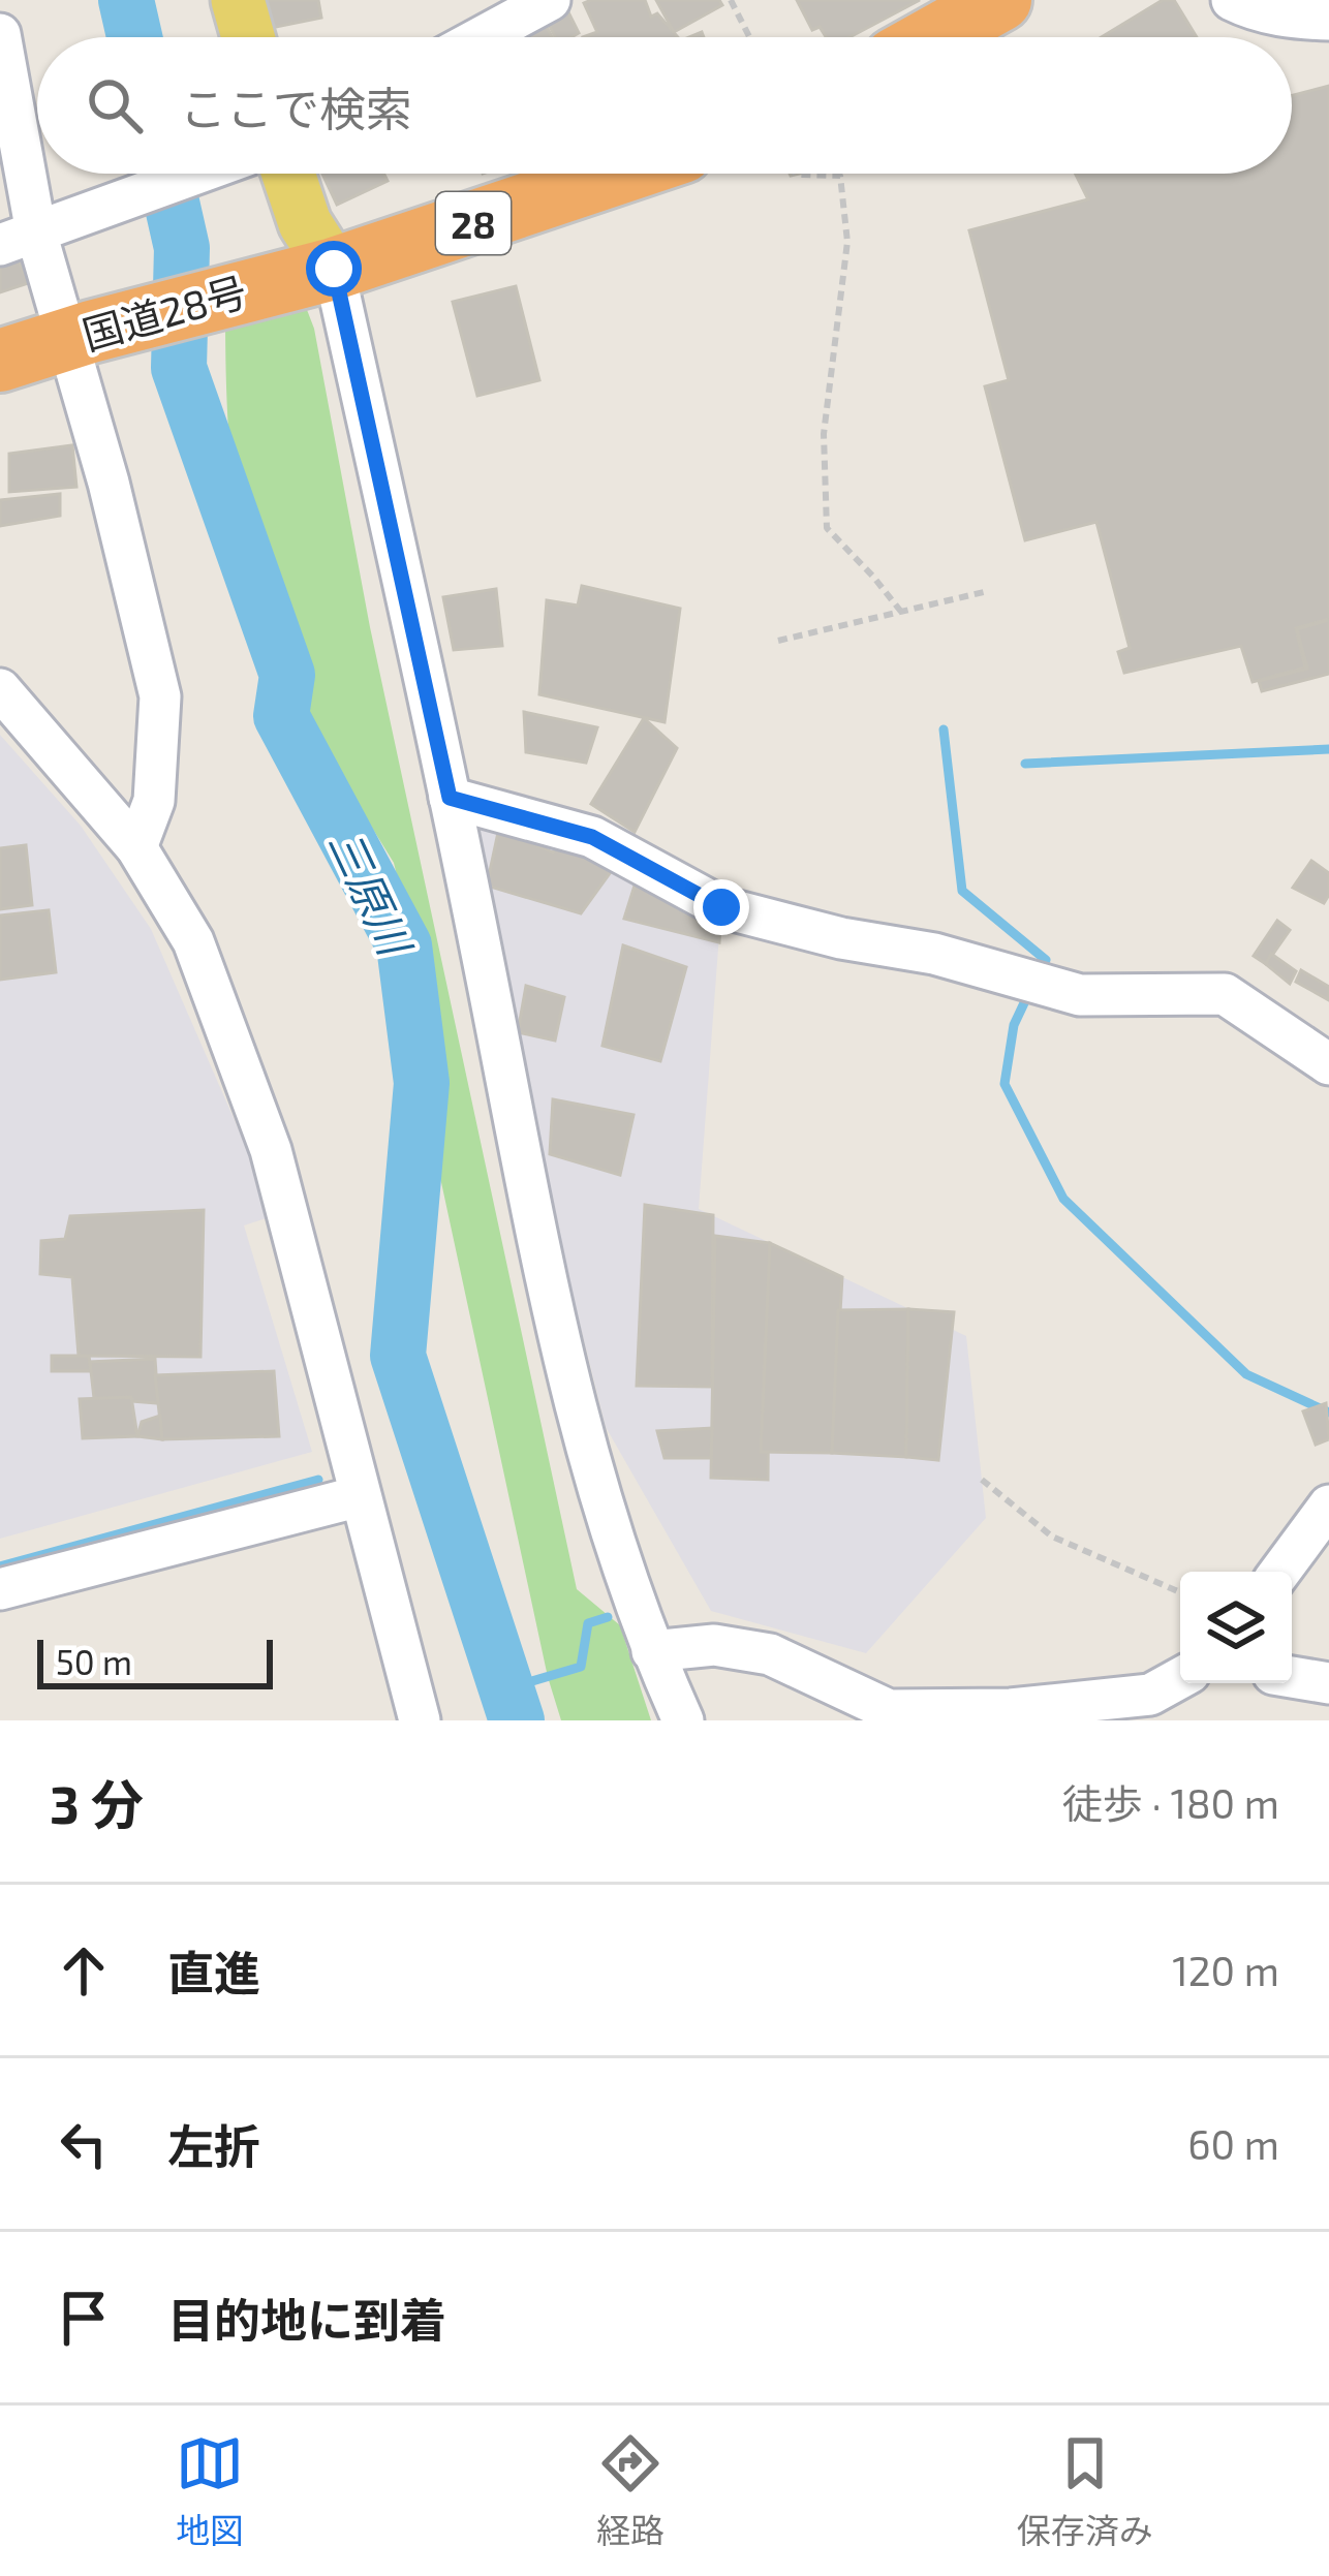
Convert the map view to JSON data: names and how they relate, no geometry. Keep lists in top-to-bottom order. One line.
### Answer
{"streets":{"highway":["28","国道28号"]},"water":["三原川"],"scale_bar":"50 m","page":{"search":"ここで検索","scale":"50 m","heading":["3 分","徒歩 · 180 m"],"list":[["直進","120 m"],["左折","60 m"],"目的地に到着"],"nav":["地図","経路","保存済み"]}}
